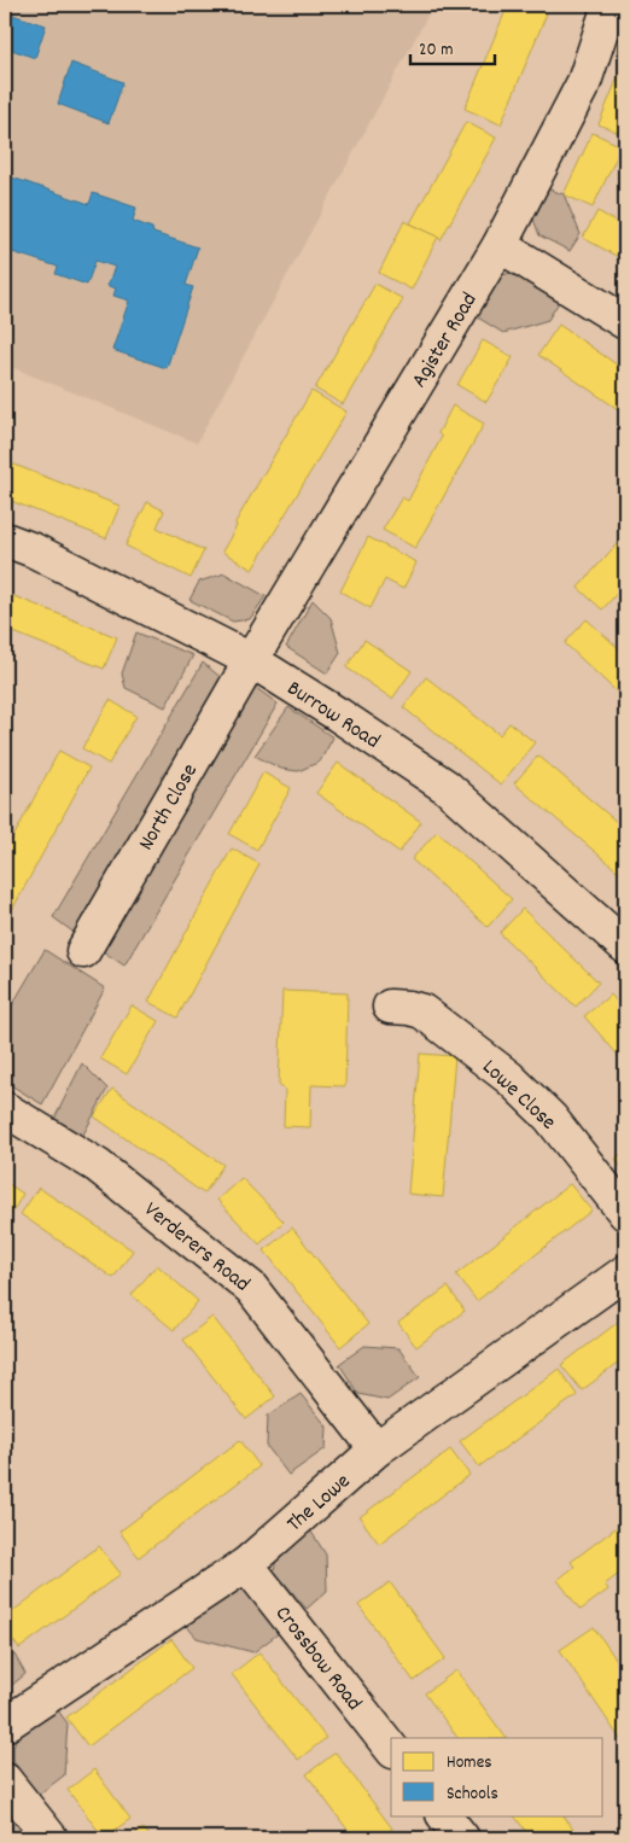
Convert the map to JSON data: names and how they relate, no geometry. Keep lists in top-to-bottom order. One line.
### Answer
{"streets":{"street":["Agister Road","Burrow Road","North Close","Lowe Close","Verderers Road","The Lowe","Crossbow Road"]},"crossings":[["Agister Road","Burrow Road"],["Agister Road","North Close"],["Burrow Road","North Close"],["Verderers Road","The Lowe"],["The Lowe","Crossbow Road"]],"legend":["Homes","Schools"],"scale_bar":"20 m"}
